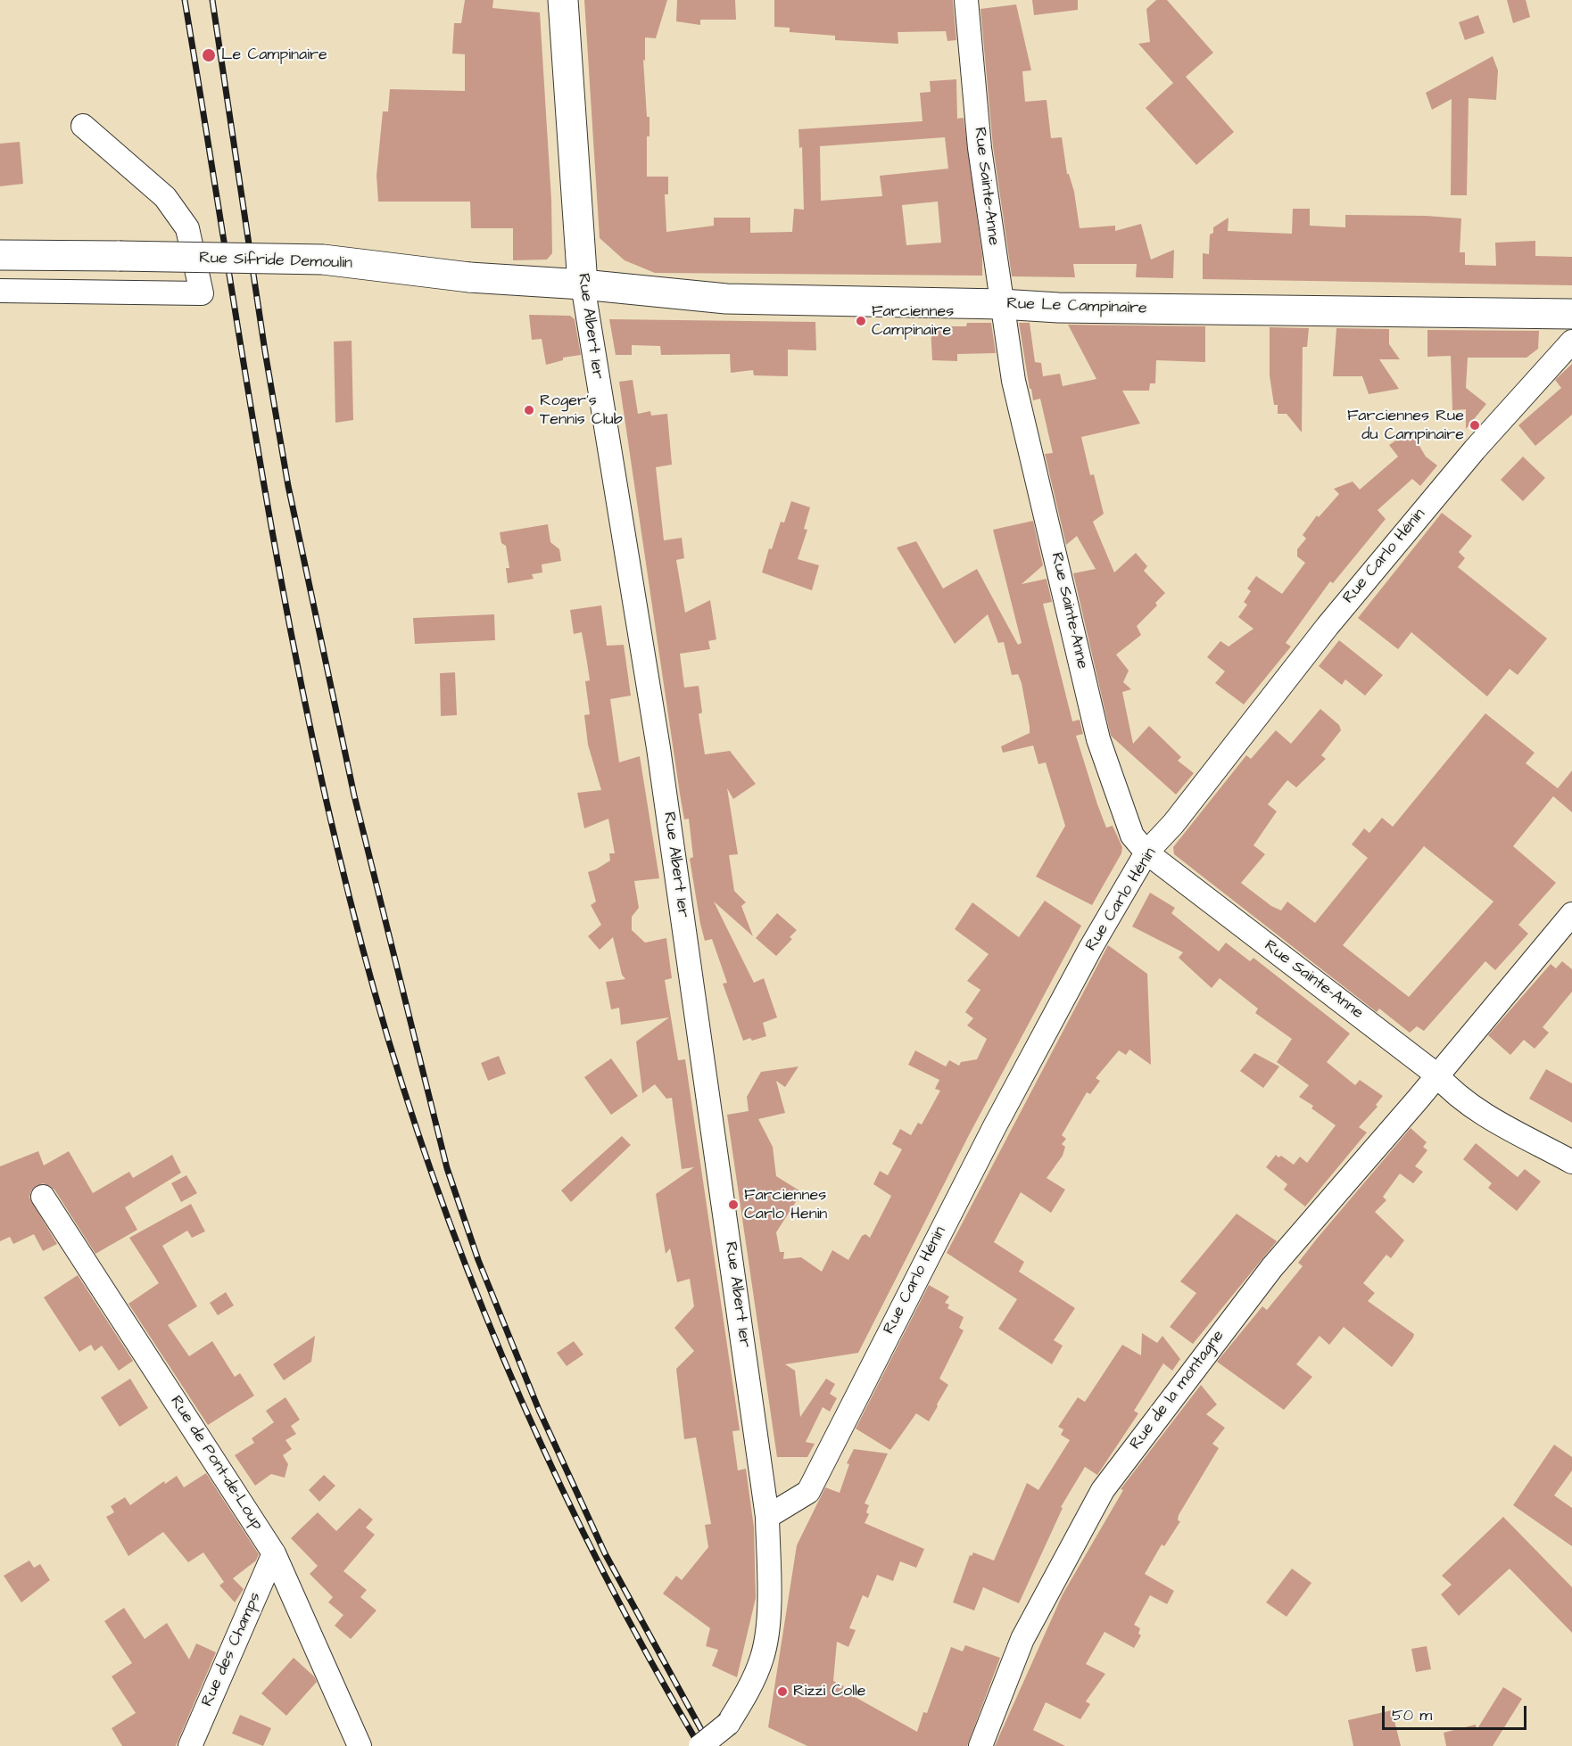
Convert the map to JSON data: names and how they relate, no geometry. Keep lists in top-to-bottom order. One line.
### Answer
{"streets":{"main road":["Rue Sifride Demoulin","Rue Le Campinaire","Rue Albert 1er"],"street":["Rue Sainte-Anne","Rue Carlo Hénin","Rue de la montagne","Rue de Pont-de-Loup","Rue des Champs"]},"crossings":[["Rue Sainte-Anne","Rue Le Campinaire"],["Rue Sainte-Anne","Rue Carlo Hénin"],["Rue Sainte-Anne","Rue de la montagne"],["Rue Sifride Demoulin","Rue Le Campinaire"],["Rue Sifride Demoulin","Rue Albert 1er"],["Rue Le Campinaire","Rue Albert 1er"],["Rue Albert 1er","Rue Carlo Hénin"],["Rue de Pont-de-Loup","Rue des Champs"]],"places":["Le Campinaire","Farciennes Campinaire","Roger's Tennis Club","Farciennes Rue du Campinaire","Farciennes Carlo Henin","Rizzi Colle"],"scale_bar":"50 m"}
